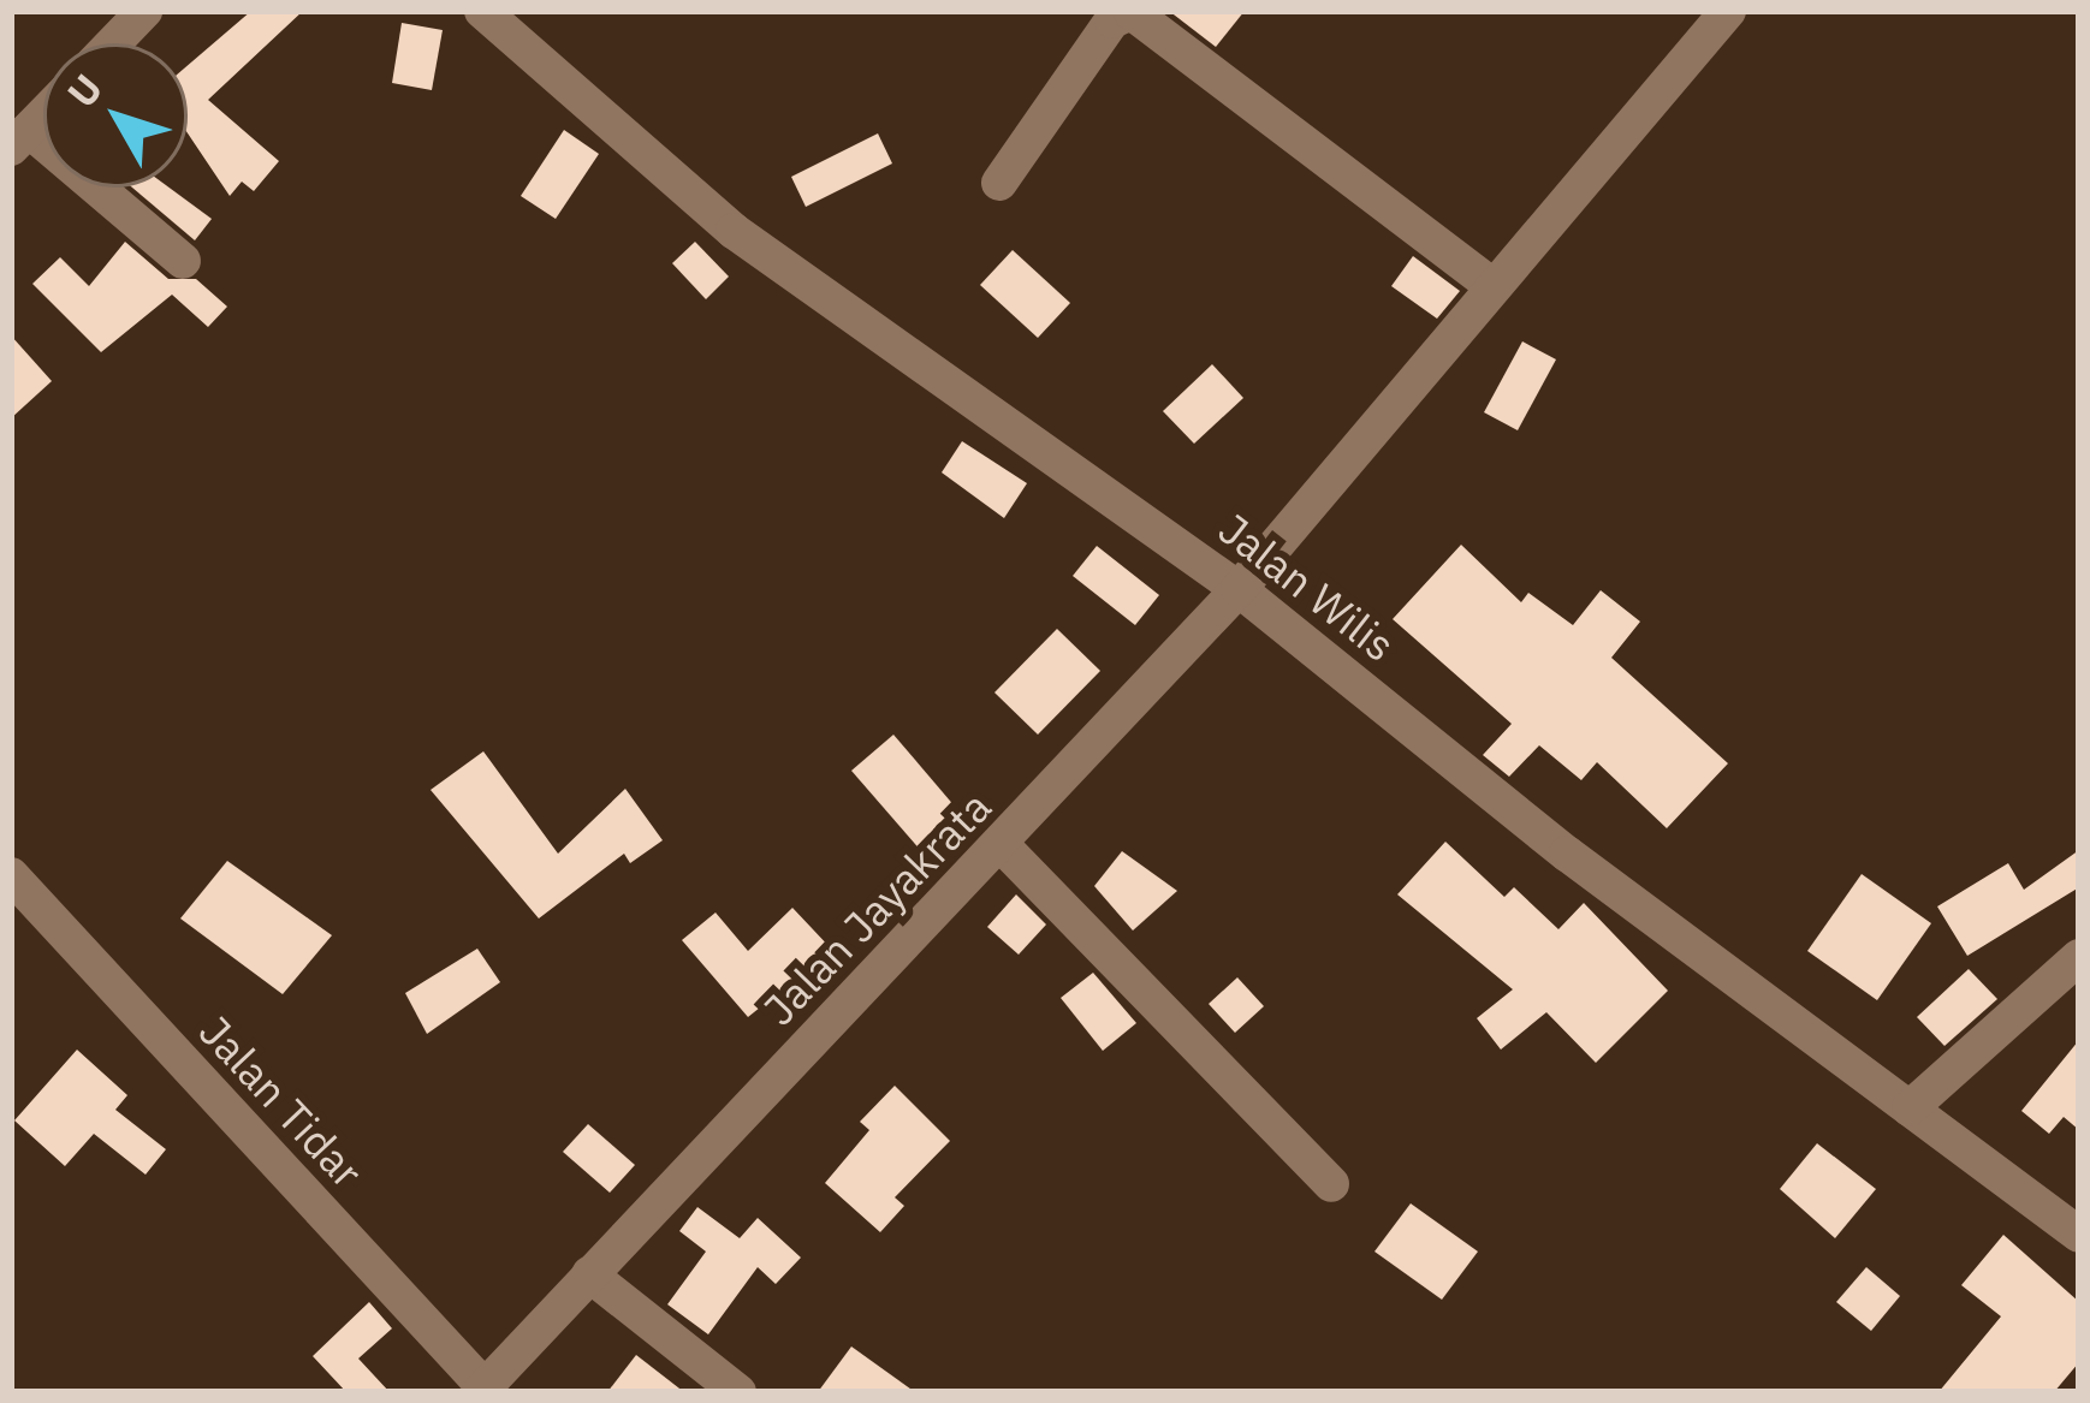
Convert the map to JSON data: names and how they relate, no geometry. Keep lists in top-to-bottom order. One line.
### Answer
{"streets":{"street":["Jalan Wilis","Jalan Jayakrata","Jalan Tidar"]},"crossings":[["Jalan Wilis","Jalan Jayakrata"],["Jalan Jayakrata","Jalan Tidar"]],"north":"top left"}
